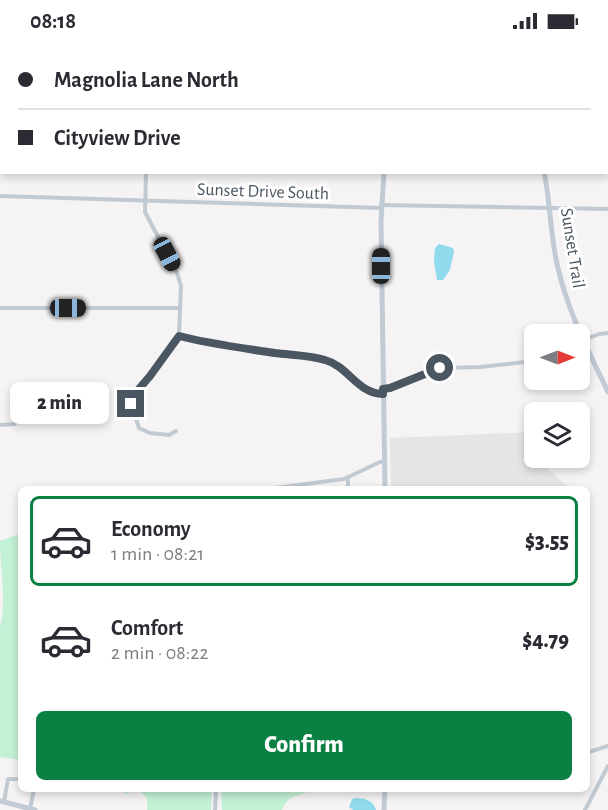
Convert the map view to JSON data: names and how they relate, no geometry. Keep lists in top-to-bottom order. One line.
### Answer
{"streets":{"street":["Sunset Drive South","Sunset Trail"]},"crossings":[["Sunset Drive South","Sunset Trail"]],"north":"right","page":{"status":"08:18","banner":["Magnolia Lane North","Cityview Drive"],"bubble":"2 min","list":[{"name":"Economy","note":"1 min · 08:21","value":"$3.55"},{"name":"Comfort","note":"2 min · 08:22","value":"$4.79"}],"buttons":"Confirm"}}
